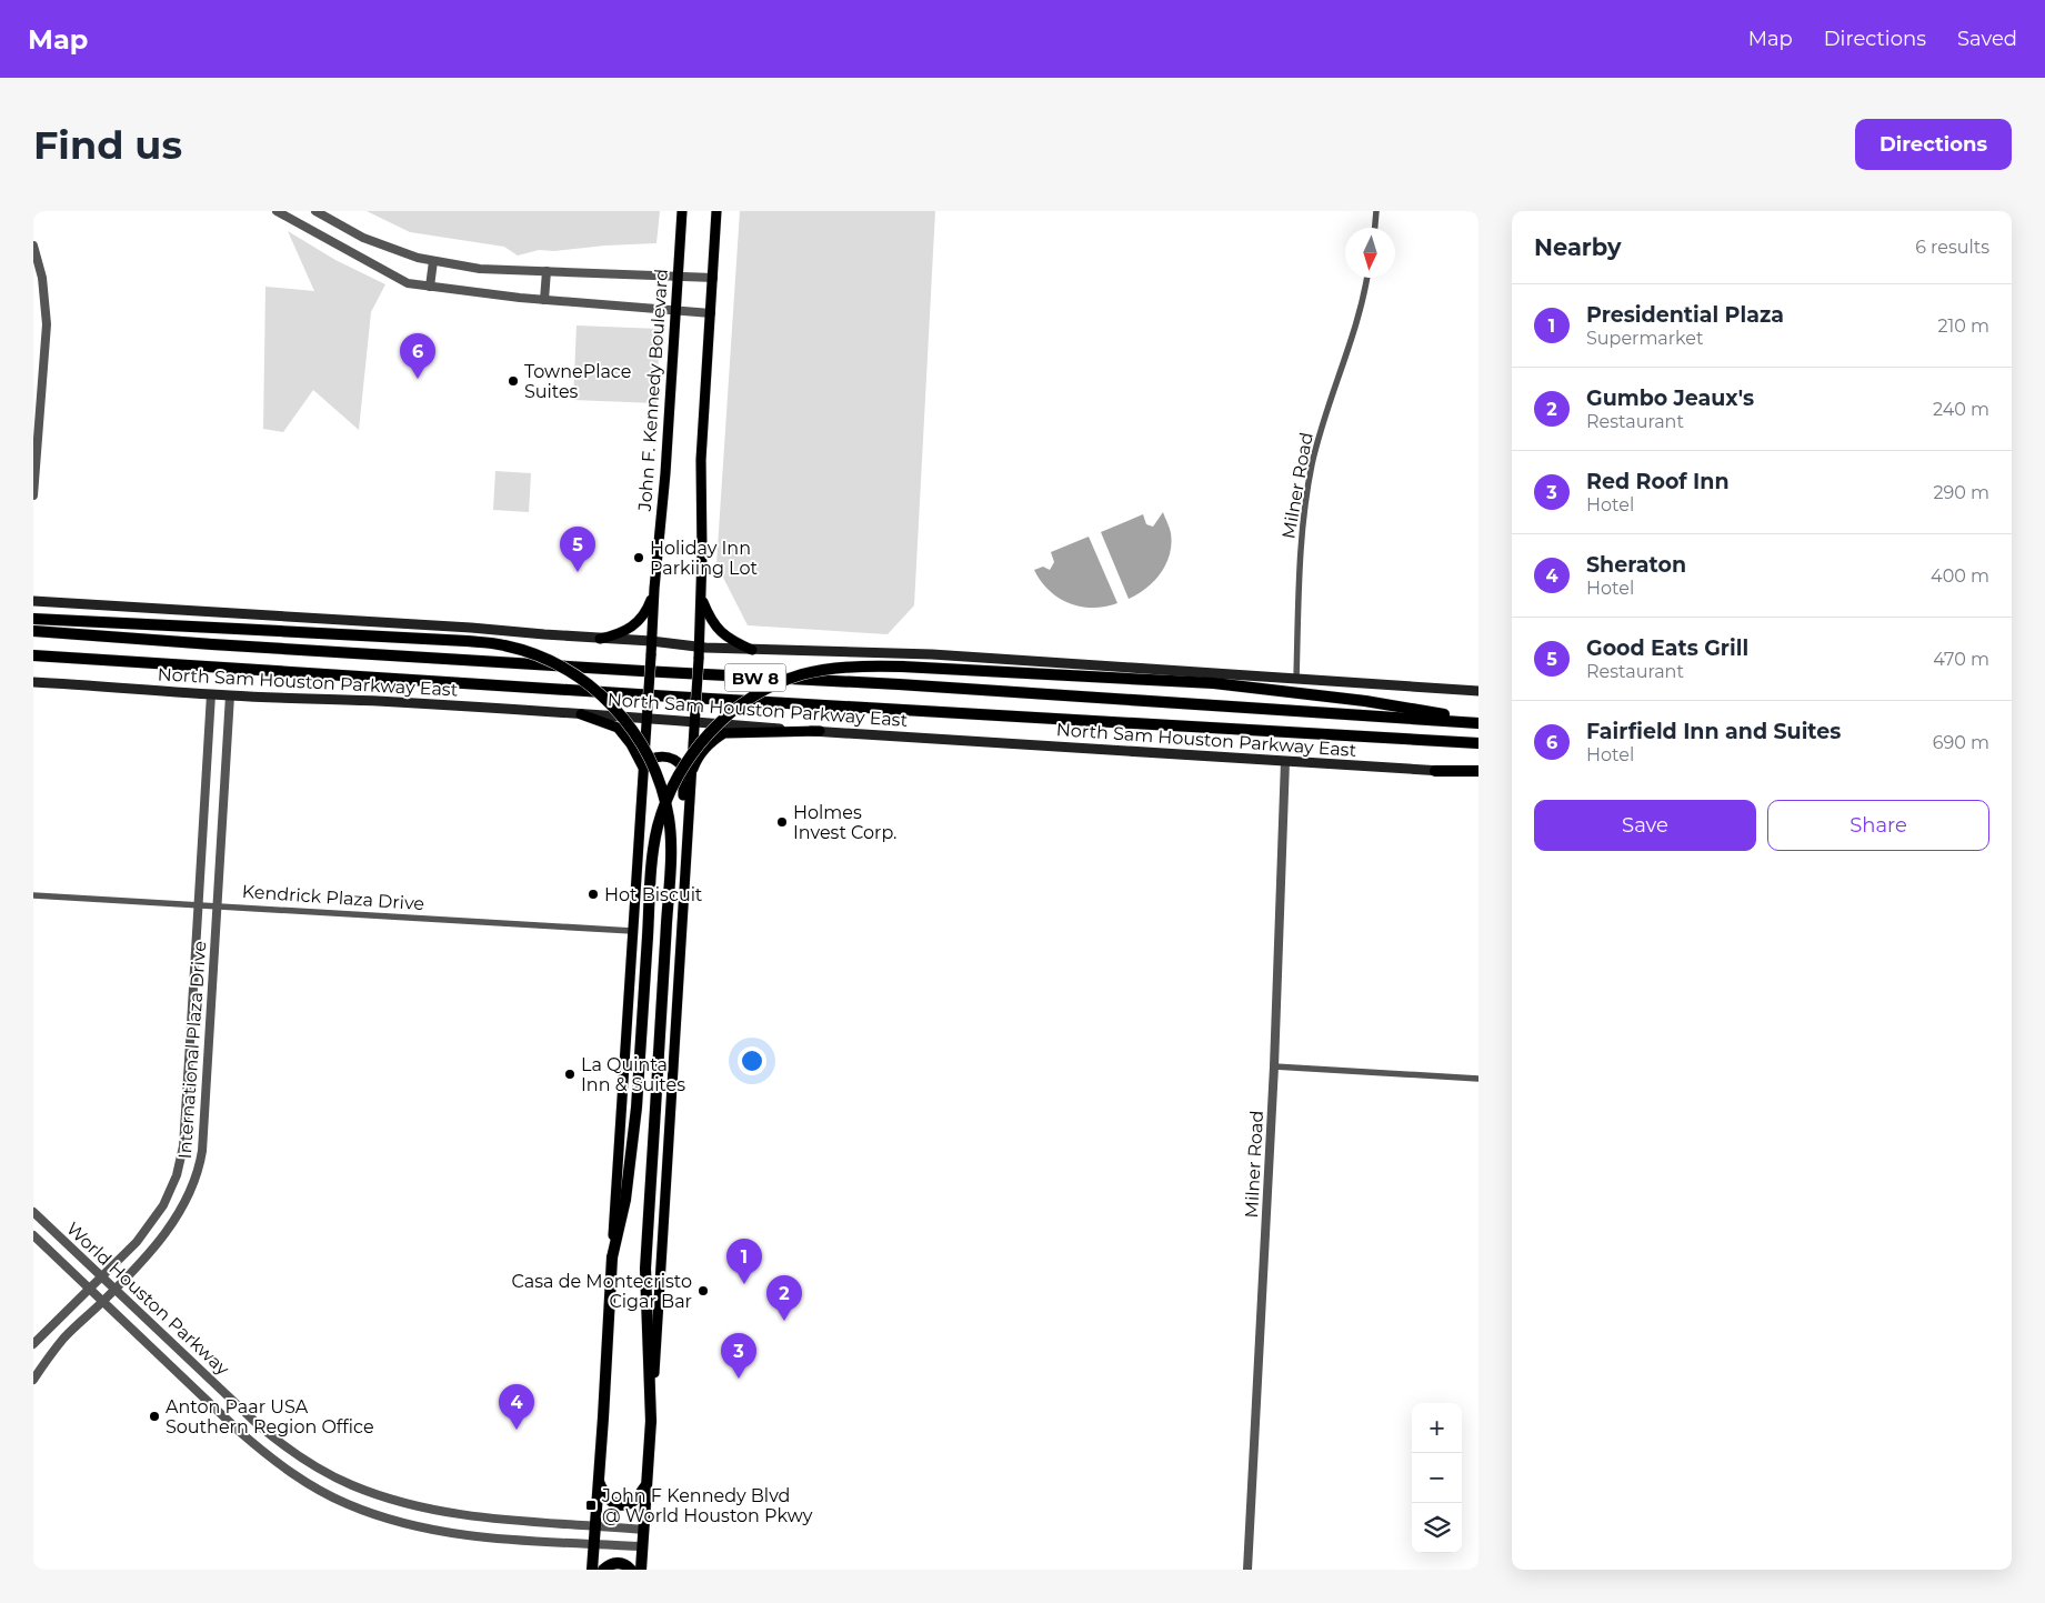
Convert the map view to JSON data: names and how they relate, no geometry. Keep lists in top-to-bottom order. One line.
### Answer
{"streets":{"highway":["John F. Kennedy Boulevard","BW 8","North Sam Houston Parkway East"],"street":["Milner Road","Kendrick Plaza Drive","International Plaza Drive","World Houston Parkway"]},"crossings":[["John F. Kennedy Boulevard","North Sam Houston Parkway East"],["John F. Kennedy Boulevard","Kendrick Plaza Drive"],["John F. Kennedy Boulevard","World Houston Parkway"],["Milner Road","North Sam Houston Parkway East"],["North Sam Houston Parkway East","International Plaza Drive"],["Kendrick Plaza Drive","International Plaza Drive"],["International Plaza Drive","World Houston Parkway"]],"places":{"other":["TownePlace Suites","Holiday Inn Parkiing Lot","Holmes Invest Corp.","Hot Biscuit","La Quinta Inn & Suites","Casa de Montecristo Cigar Bar","Anton Paar USA Southern Region Office"],"transit":["John F Kennedy Blvd @ World Houston Pkwy"]},"north":"bottom","page":{"header":"Map","nav":["Map","Directions","Saved"],"buttons":["Directions",["Save","Share"]],"title":"Find us","heading":["Nearby","6 results"],"list":[{"mark":"1","name":"Presidential Plaza","note":"Supermarket","value":"210 m"},{"mark":"2","name":"Gumbo Jeaux's","note":"Restaurant","value":"240 m"},{"mark":"3","name":"Red Roof Inn","note":"Hotel","value":"290 m"},{"mark":"4","name":"Sheraton","note":"Hotel","value":"400 m"},{"mark":"5","name":"Good Eats Grill","note":"Restaurant","value":"470 m"},{"mark":"6","name":"Fairfield Inn and Suites","note":"Hotel","value":"690 m"}],"pins":["6","5","1","2","3","4"],"map_buttons":["+","−"]}}
